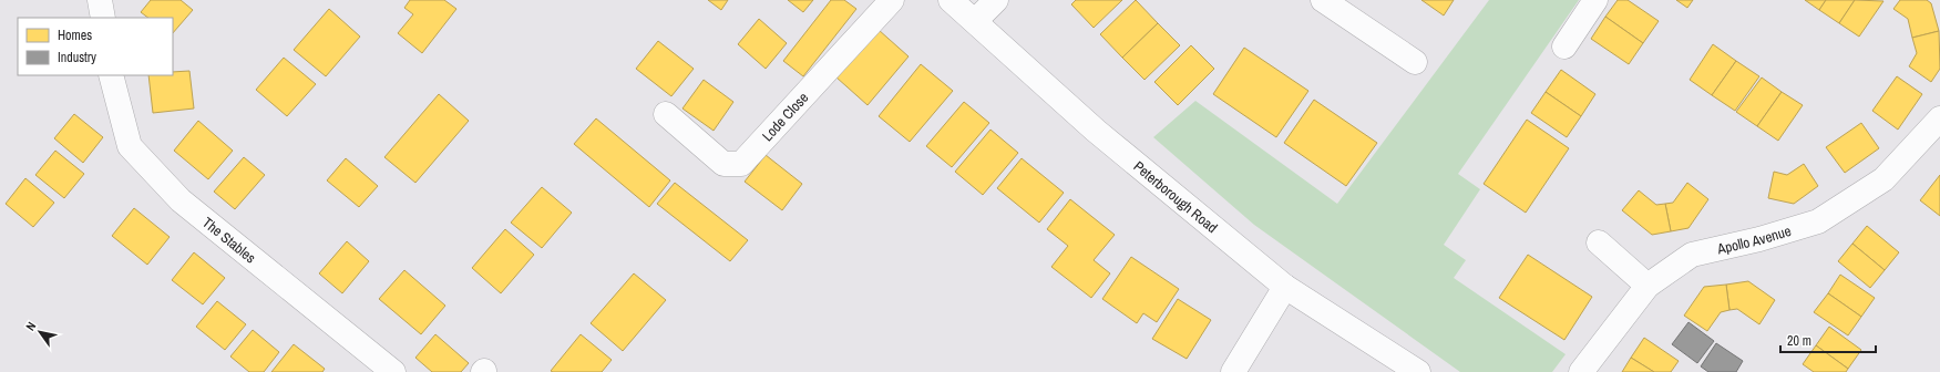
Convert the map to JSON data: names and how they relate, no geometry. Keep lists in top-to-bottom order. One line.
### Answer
{"streets":{"street":["Lode Close","Peterborough Road","The Stables","Apollo Avenue"]},"legend":["Homes","Industry"],"scale_bar":"20 m","north":"top left"}
